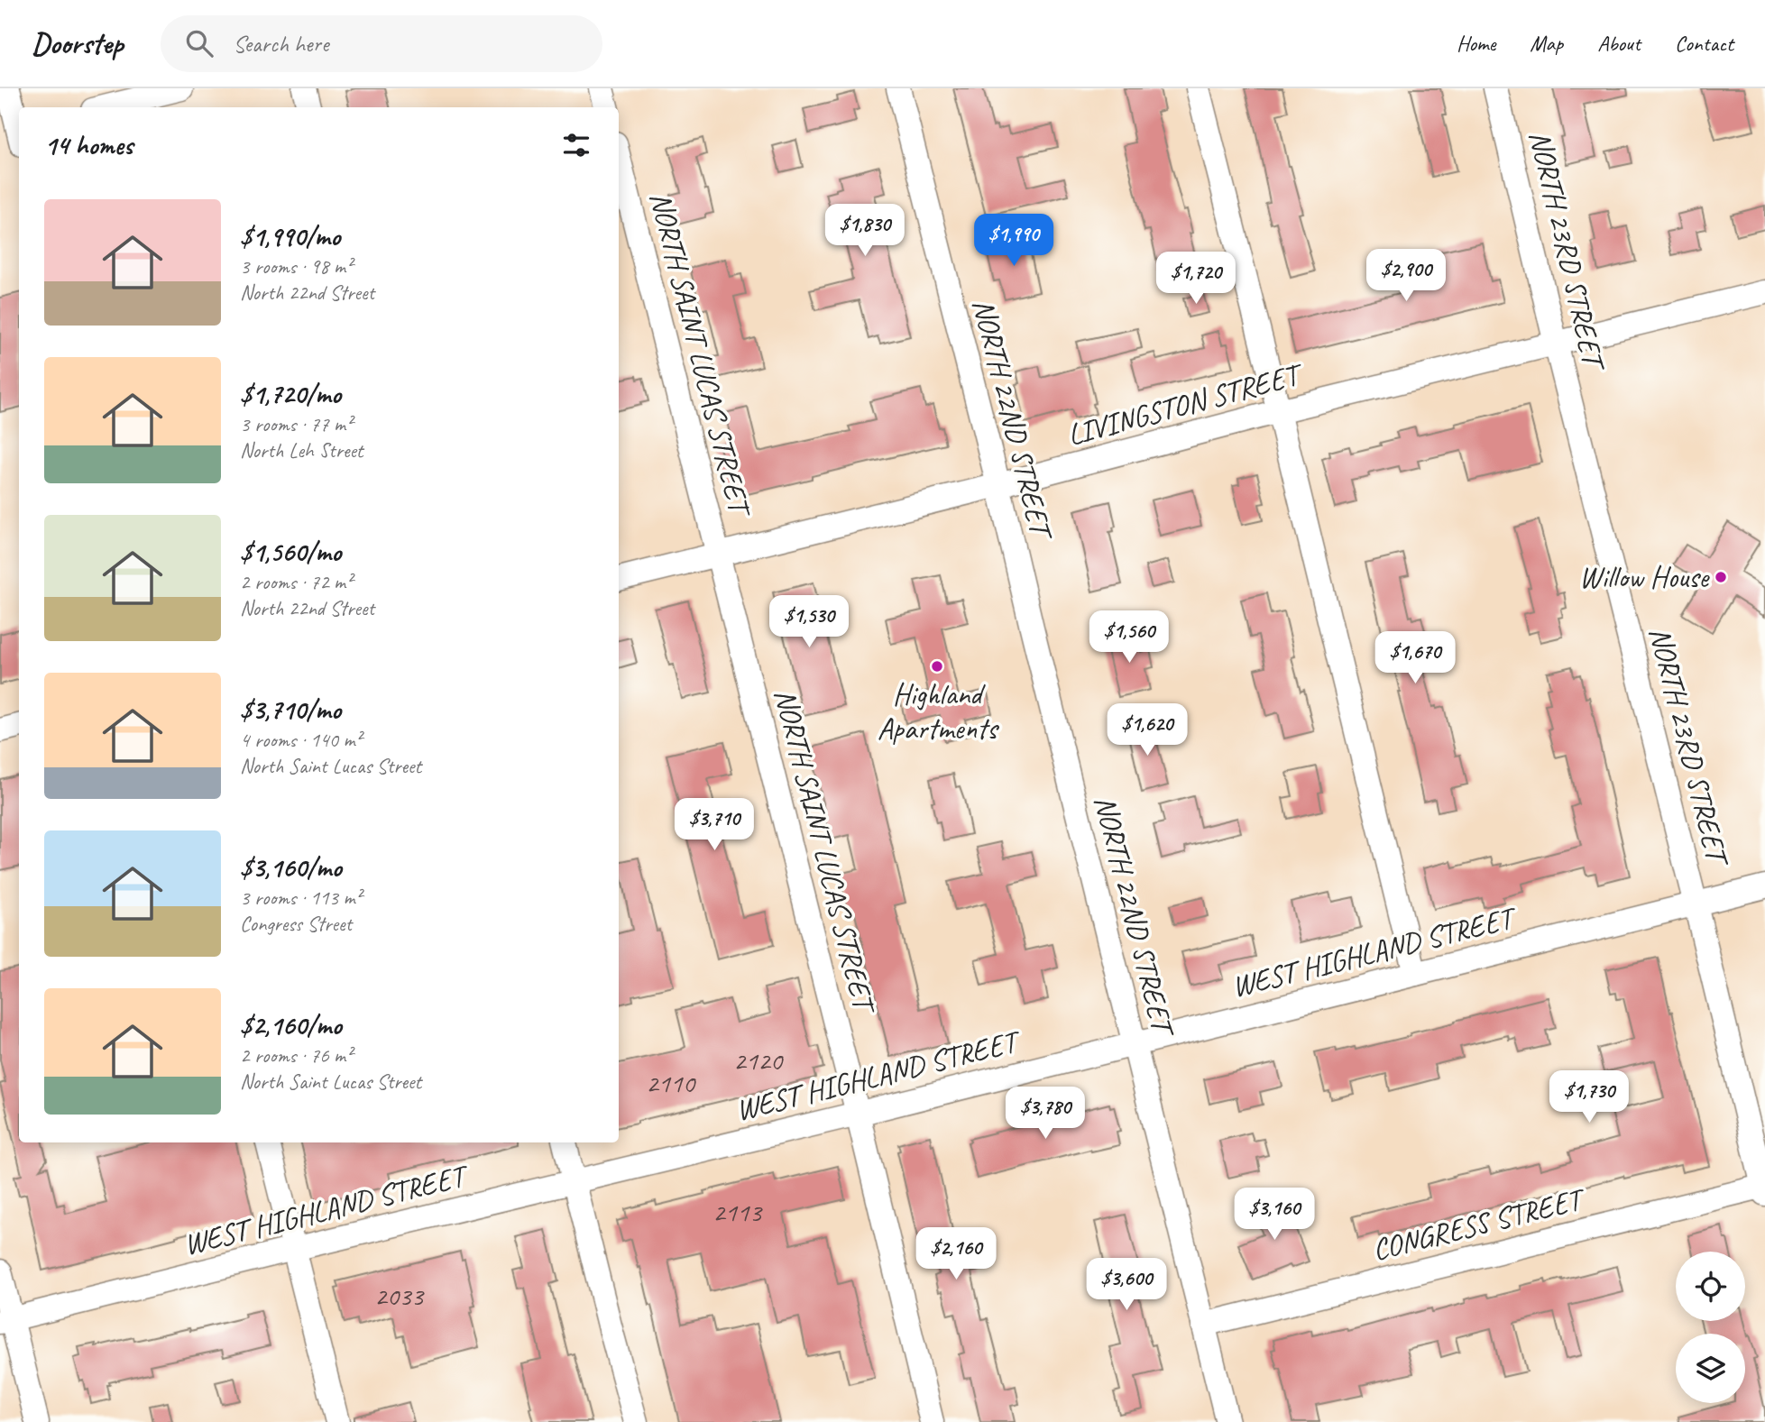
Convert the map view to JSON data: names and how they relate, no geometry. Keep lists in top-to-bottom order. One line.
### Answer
{"streets":{"street":["NORTH 23RD STREET","NORTH SAINT LUCAS STREET","LIVINGSTON STREET","NORTH 22ND STREET","WEST HIGHLAND STREET","CONGRESS STREET"]},"crossings":[["NORTH 23RD STREET","LIVINGSTON STREET"],["NORTH 23RD STREET","WEST HIGHLAND STREET"],["NORTH 23RD STREET","CONGRESS STREET"],["NORTH SAINT LUCAS STREET","LIVINGSTON STREET"],["NORTH SAINT LUCAS STREET","WEST HIGHLAND STREET"],["LIVINGSTON STREET","NORTH 22ND STREET"],["NORTH 22ND STREET","WEST HIGHLAND STREET"],["NORTH 22ND STREET","CONGRESS STREET"]],"places":["Willow House","Highland Apartments"],"house_numbers":["2120","2110","2113","2033"],"page":{"header":"Doorstep","search":"Search here","nav":["Home","Map","About","Contact"],"heading":"14 homes","list":[{"name":"$1,990/mo","note":"3 rooms · 98 m² · North 22nd Street"},{"name":"$1,720/mo","note":"3 rooms · 77 m² · North Leh Street"},{"name":"$1,560/mo","note":"2 rooms · 72 m² · North 22nd Street"},{"name":"$3,710/mo","note":"4 rooms · 140 m² · North Saint Lucas Street"},{"name":"$3,160/mo","note":"3 rooms · 113 m² · Congress Street"},{"name":"$2,160/mo","note":"2 rooms · 76 m² · North Saint Lucas Street"}],"price":["$1,830","$1,990","$2,900","$1,720","$1,530","$1,560","$1,670","$1,620","$3,710","$1,730","$3,780","$3,160","$2,160","$3,600"]}}
